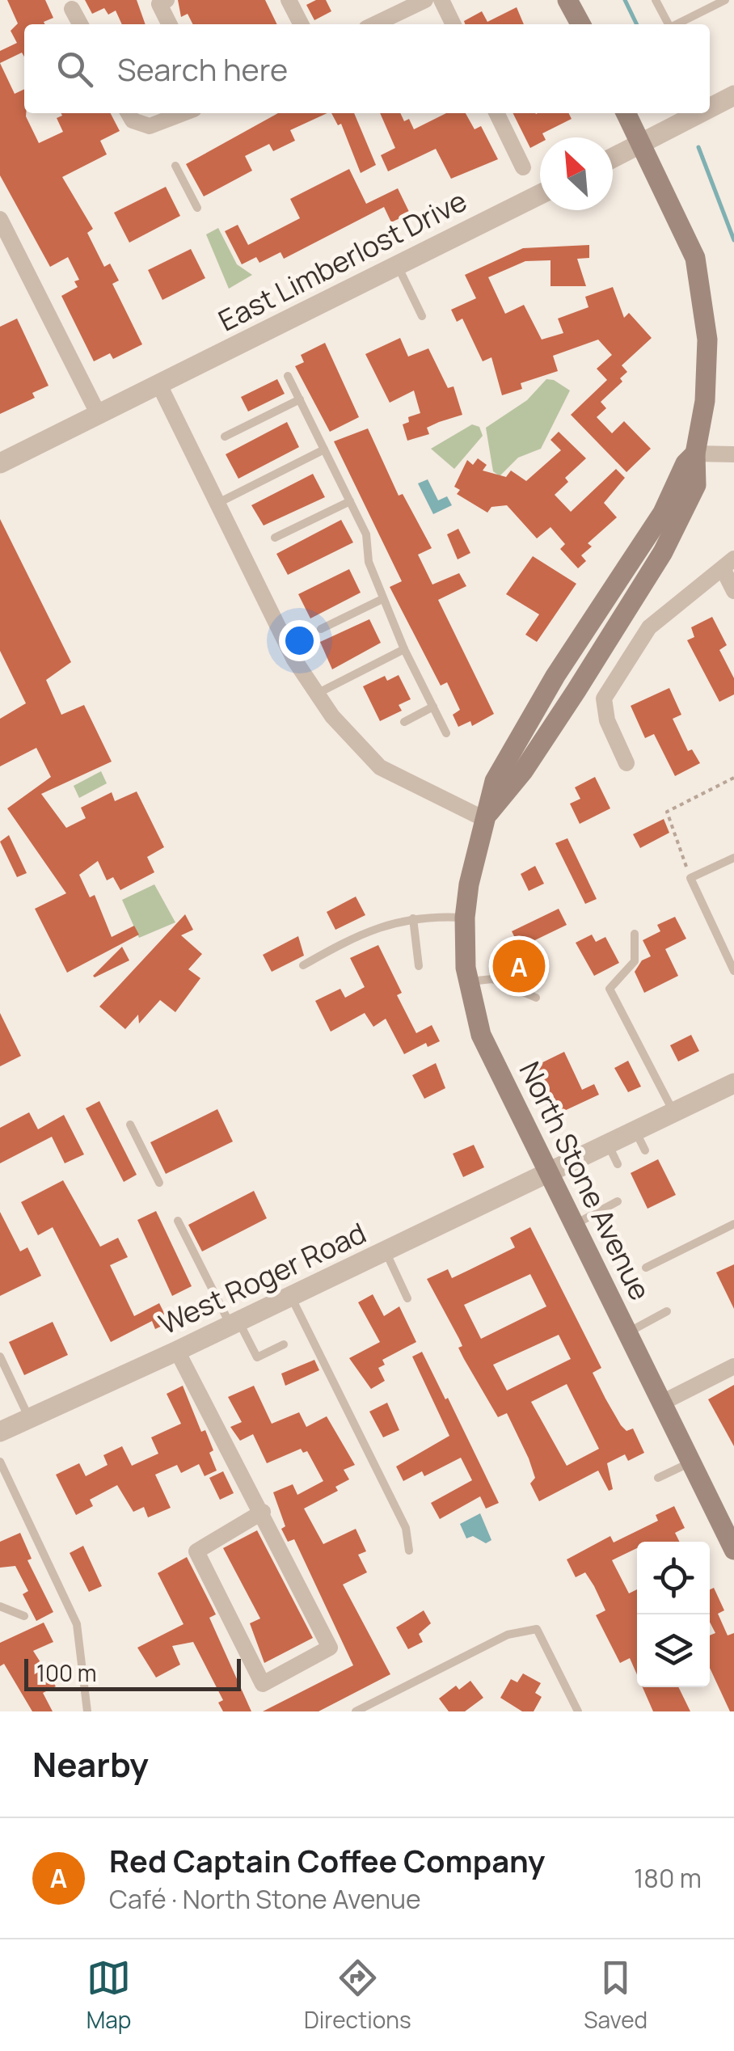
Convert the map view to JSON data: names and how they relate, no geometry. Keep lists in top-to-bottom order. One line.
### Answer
{"streets":{"main road":["North Stone Avenue"],"street":["East Limberlost Drive","West Roger Road"]},"crossings":[["North Stone Avenue","West Roger Road"]],"scale_bar":"100 m","north":"top left","page":{"search":"Search here","pins":"A","scale":"100 m","heading":"Nearby","list":[{"mark":"A","name":"Red Captain Coffee Company","note":"Café · North Stone Avenue","value":"180 m"}],"nav":["Map","Directions","Saved"]}}
